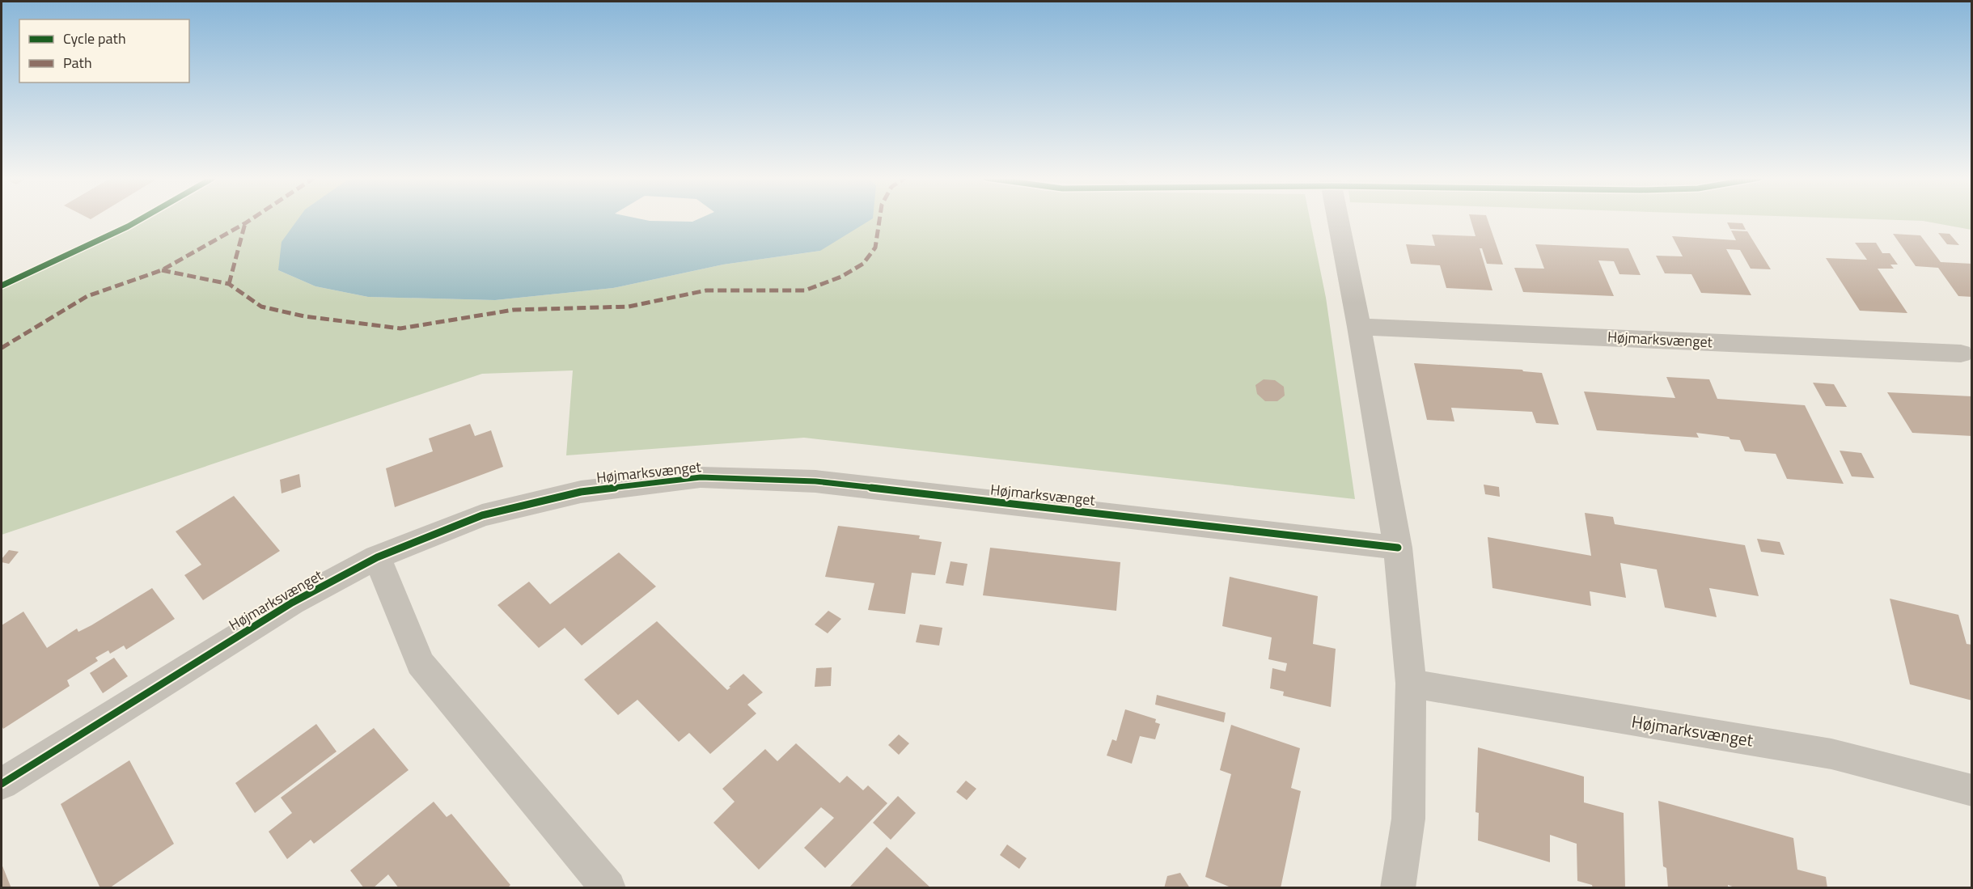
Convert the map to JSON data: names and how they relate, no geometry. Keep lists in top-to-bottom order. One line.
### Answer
{"streets":{"street":["Højmarksvænget"]},"legend":["Cycle path","Path"]}
